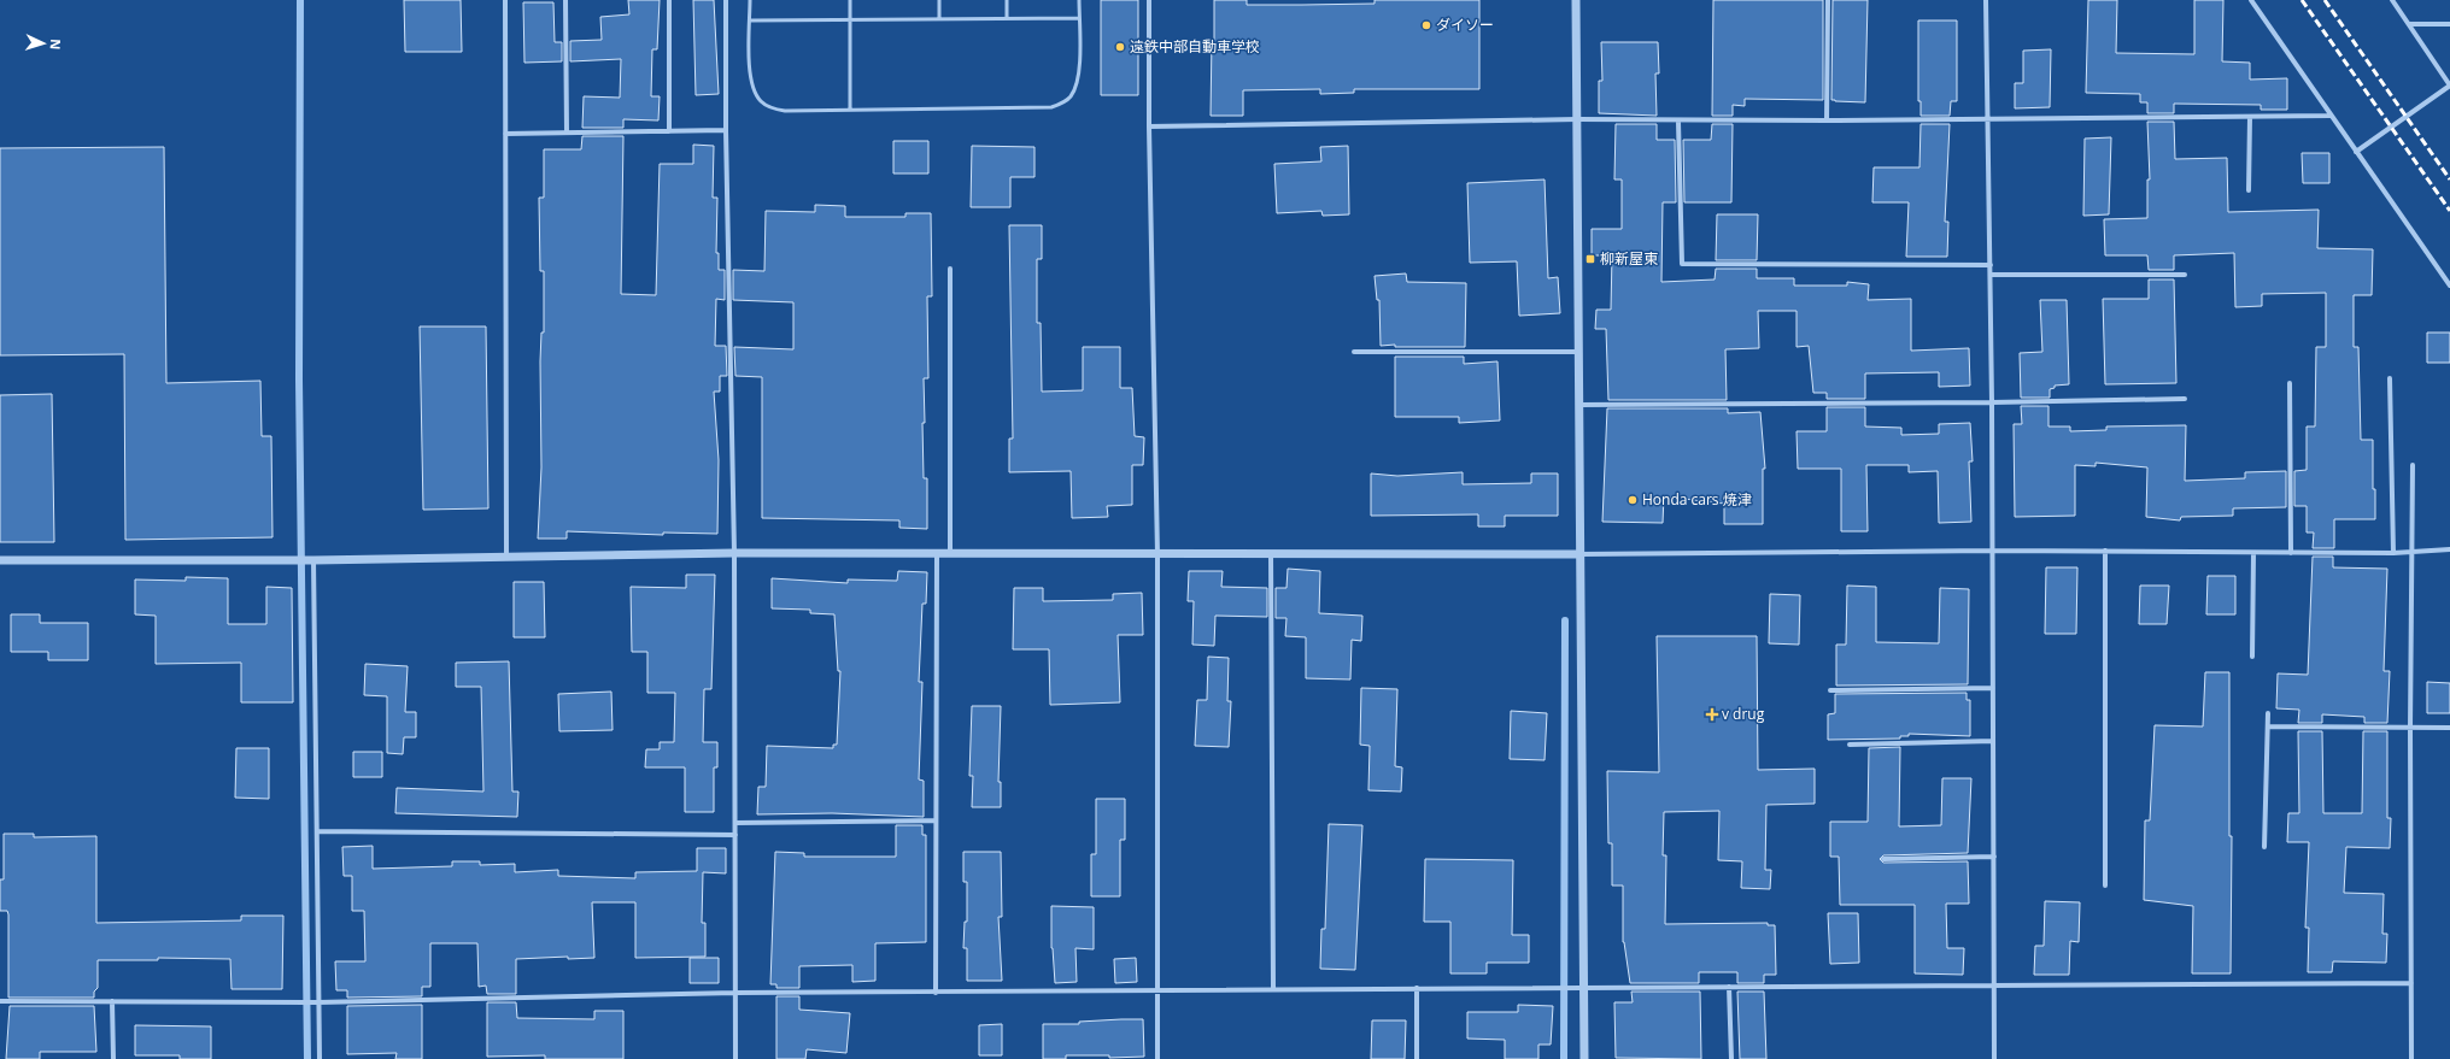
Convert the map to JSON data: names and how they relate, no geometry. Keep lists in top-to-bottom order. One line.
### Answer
{"places":{"other":["ダイソー","遠鉄中部自動車学校","Honda cars 焼津"],"transit":["柳新屋東"],"health":["v drug"]},"north":"right"}
